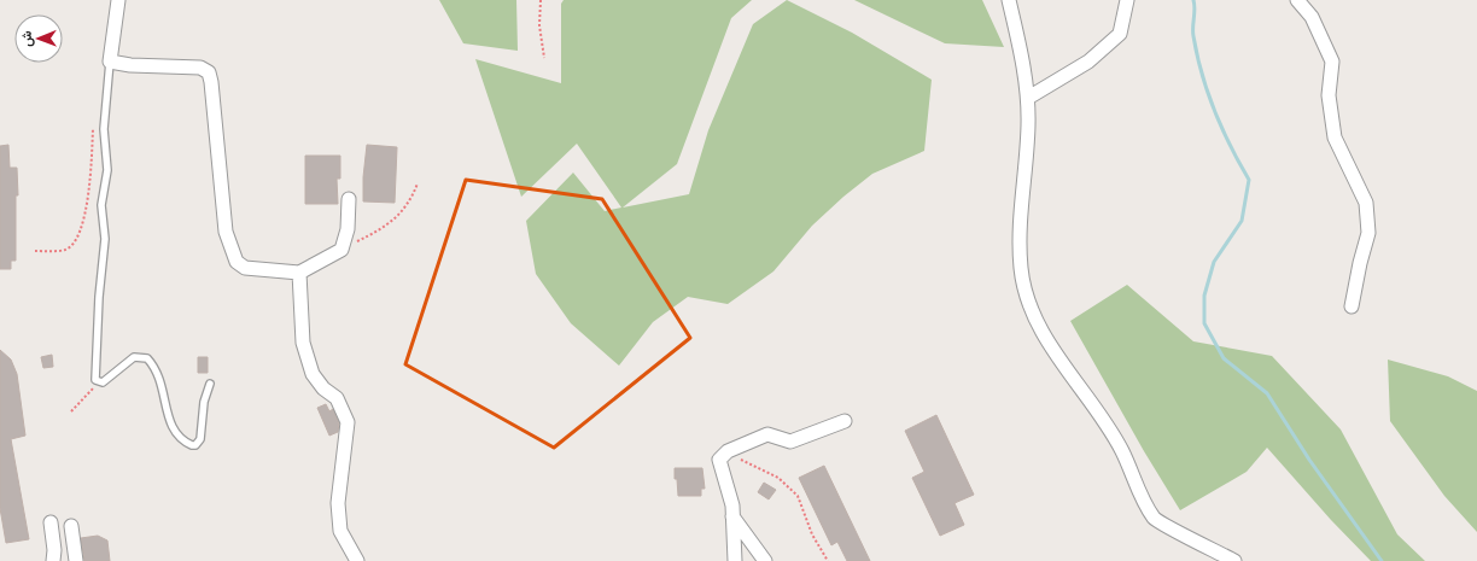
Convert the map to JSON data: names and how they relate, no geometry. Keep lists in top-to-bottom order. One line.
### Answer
{"north":"left"}
